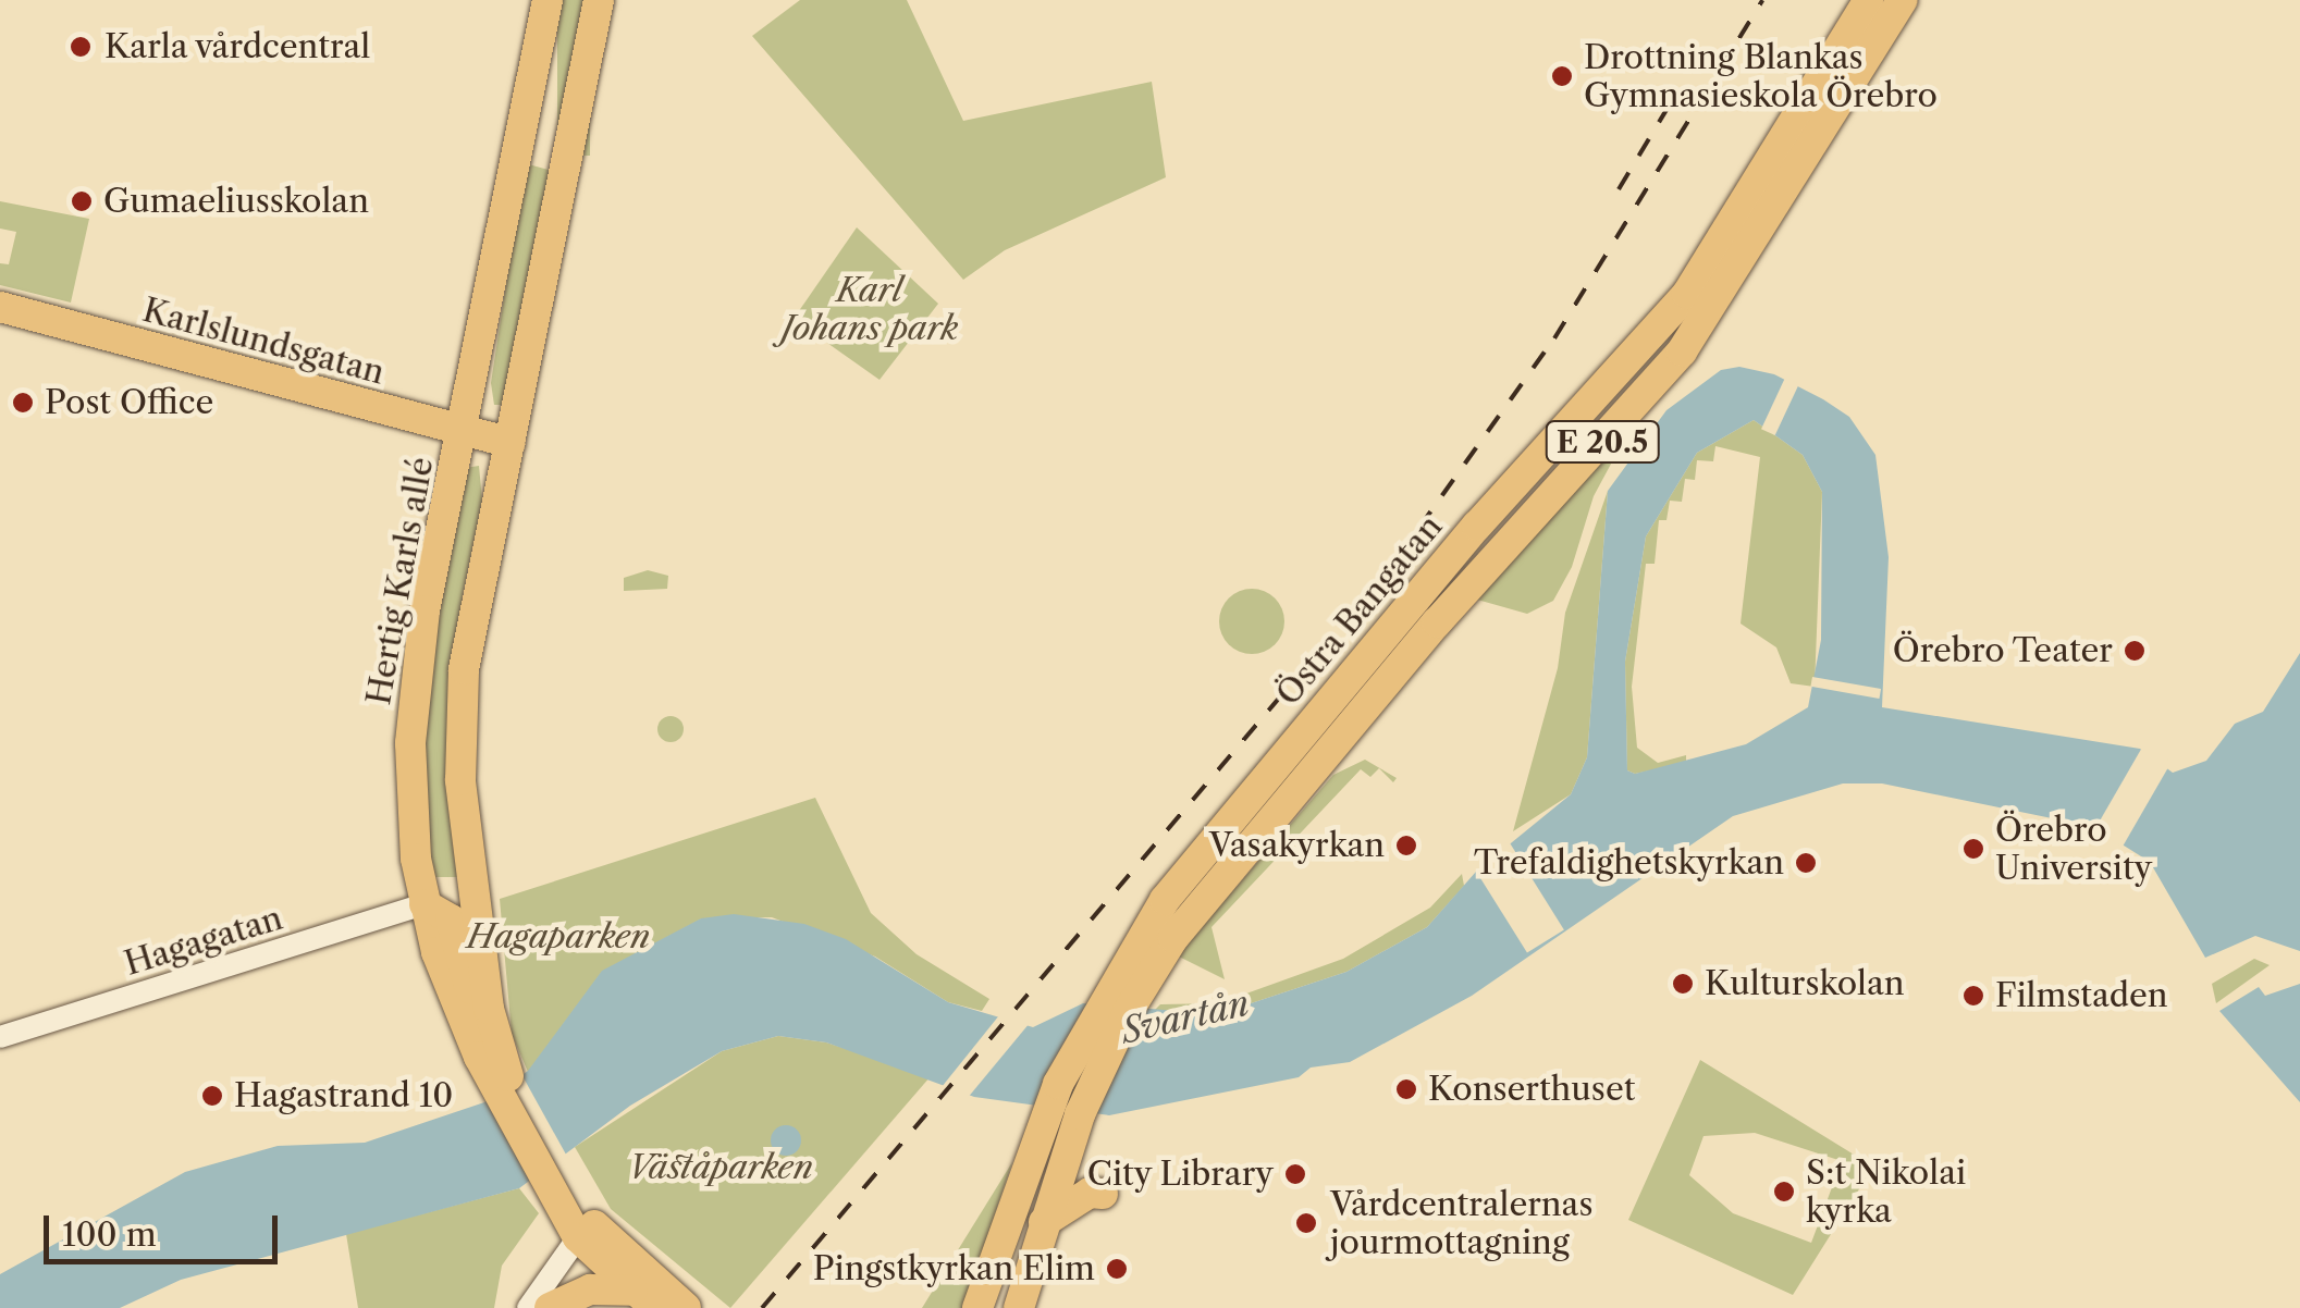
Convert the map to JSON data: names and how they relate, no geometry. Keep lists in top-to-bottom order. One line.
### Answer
{"streets":{"main road":["Karlslundsgatan","E 20.5","Hertig Karls allé","Östra Bangatan"],"street":["Hagagatan"]},"crossings":[["Karlslundsgatan","Hertig Karls allé"],["Hertig Karls allé","Hagagatan"]],"water":["Svartån"],"parks":["Karl Johans park","Hagaparken","Väståparken"],"places":["Karla vårdcentral","Drottning Blankas Gymnasieskola Örebro","Gumaeliusskolan","Post Office","Örebro Teater","Vasakyrkan","Örebro University","Trefaldighetskyrkan","Kulturskolan","Filmstaden","Konserthuset","Hagastrand 10","City Library","S:t Nikolai kyrka","Vårdcentralernas jourmottagning","Pingstkyrkan Elim"],"scale_bar":"100 m"}
